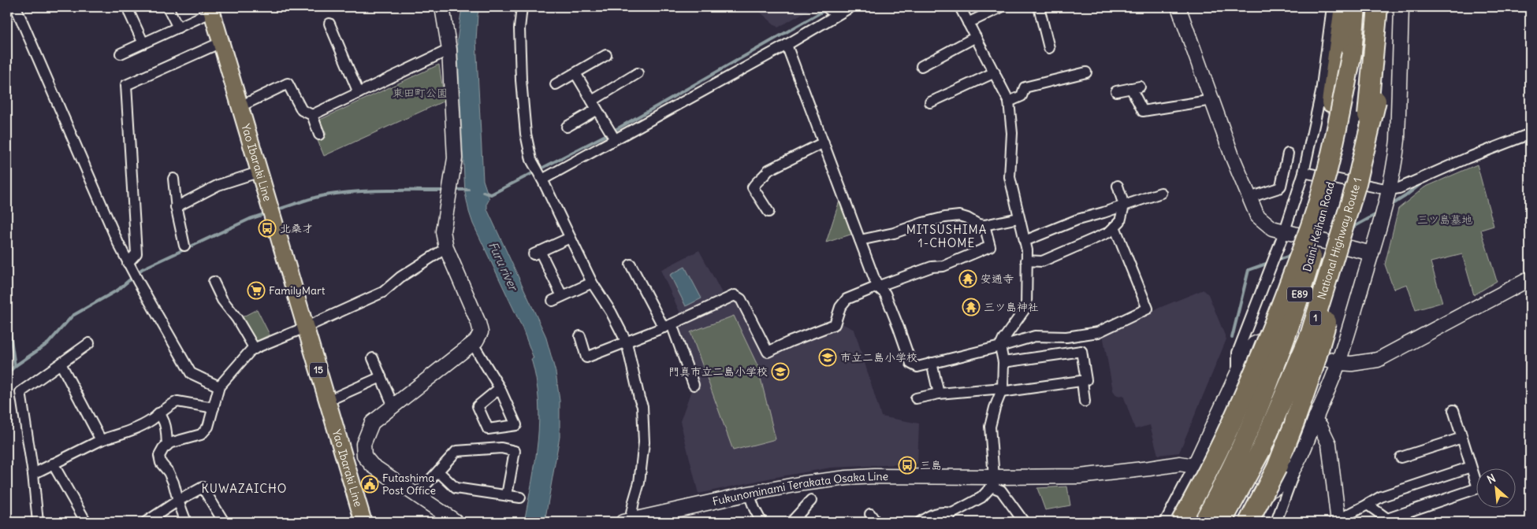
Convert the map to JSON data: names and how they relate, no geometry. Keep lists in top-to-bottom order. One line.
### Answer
{"streets":{"highway":["Daini-Keihan Road","National Highway Route 1","E89","1"],"main road":["Yao Ibaraki Line","15"],"street":["Fukunominami Terakata Osaka Line"]},"districts":["MITSUSHIMA 1-CHOME","KUWAZAICHO"],"water":["Furu river"],"parks":["東田町公園","三ツ島墓地"],"places":{"bus stop":["北桑才","三島"],"temple":["安通寺","三ツ島神社"],"supermarket":["FamilyMart"],"school or university":["市立二島小学校","門真市立二島小学校"],"public building":["Futashima Post Office"]},"north":"top left"}
